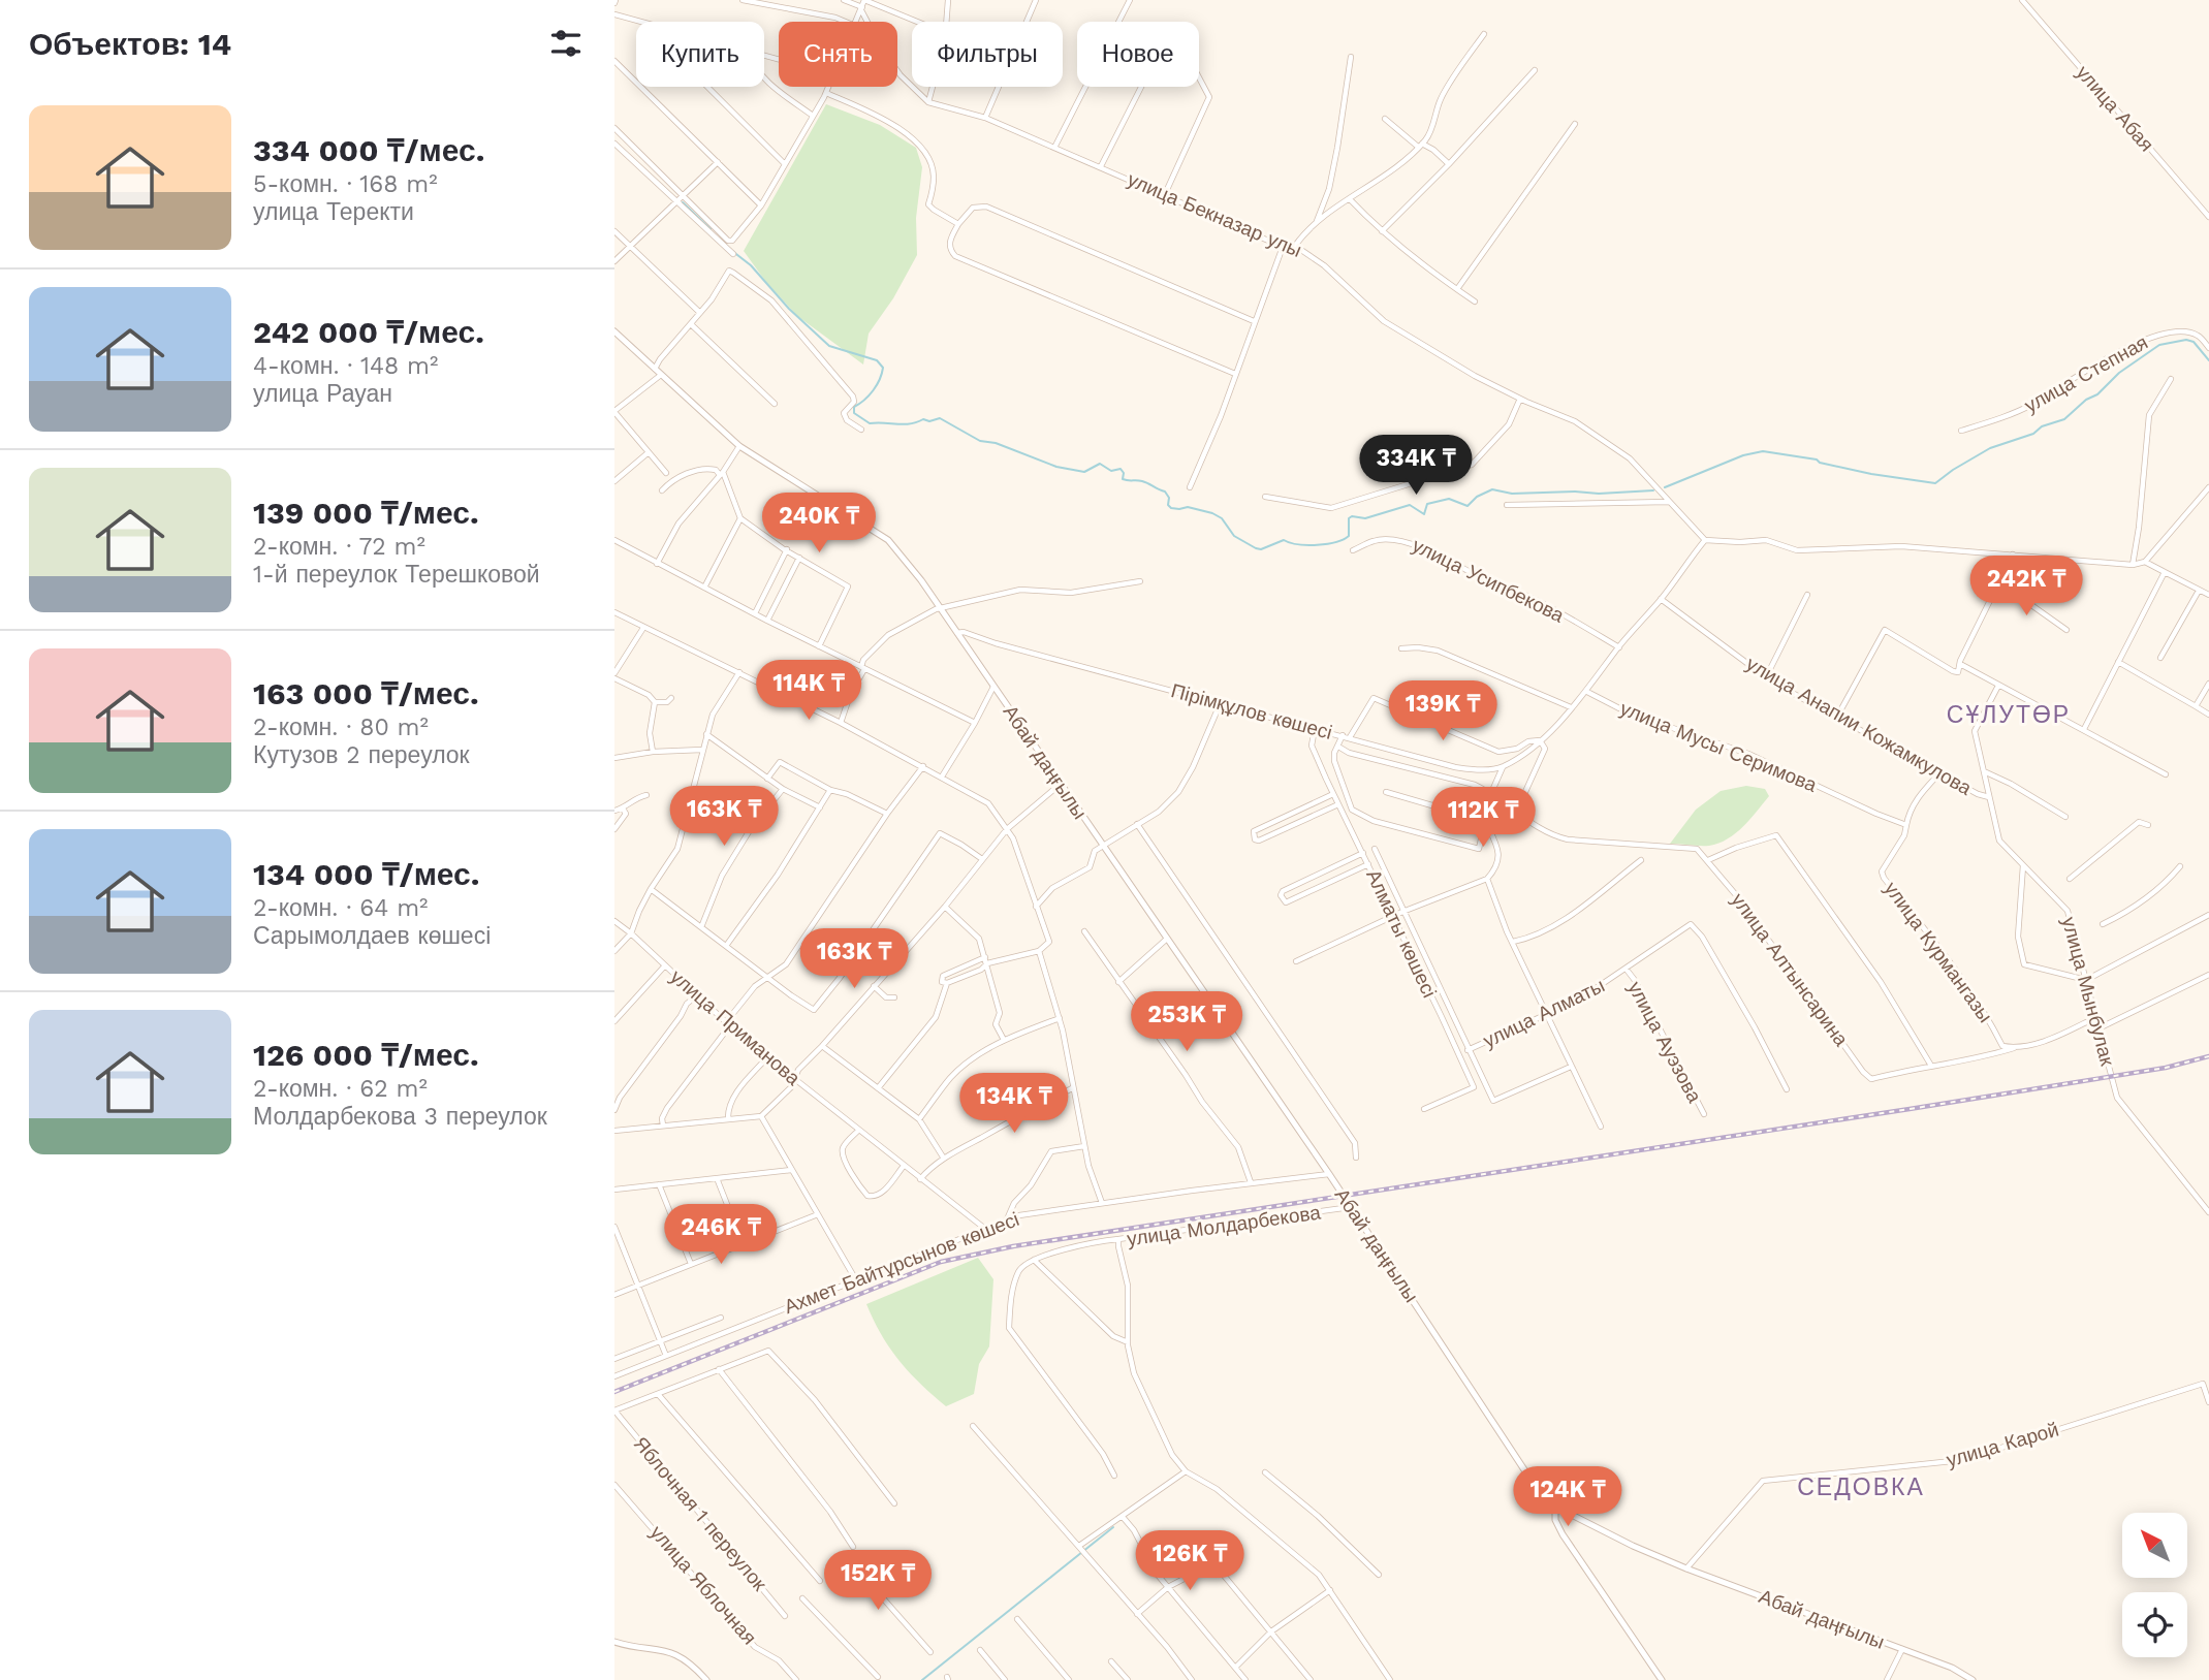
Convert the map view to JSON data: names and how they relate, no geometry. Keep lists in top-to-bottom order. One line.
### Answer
{"streets":{"street":["улица Абая","улица Бекназар улы","улица Степная","улица Усипбекова","Пірімқұлов көшесі","улица Анапии Кожамкулова","улица Мусы Серимова","Абай даңғылы","Алматы көшесі","улица Курмангазы","улица Алтынсарина","улица Мынбулак","улица Алматы","улица Приманова","улица Ауэзова","улица Молдарбекова","Ахмет Байтұрсынов көшесі","улица Карой","Яблочная 1 переулок","улица Яблочная"]},"crossings":[["Пірімқұлов көшесі","Абай даңғылы"],["Пірімқұлов көшесі","Алматы көшесі"],["улица Анапии Кожамкулова","улица Мынбулак"],["улица Мусы Серимова","улица Курмангазы"],["Абай даңғылы","улица Молдарбекова"],["Абай даңғылы","Ахмет Байтұрсынов көшесі"],["Абай даңғылы","улица Карой"],["улица Алматы","улица Ауэзова"],["улица Приманова","Ахмет Байтұрсынов көшесі"]],"districts":["СҰЛУТӨР","СЕДОВКА"],"north":"top left","page":{"heading":"Объектов: 14","chip":["Купить","Снять","Фильтры","Новое"],"list":[{"name":"334 000 ₸/мес.","note":"5-комн. · 168 m² · улица Теректи"},{"name":"242 000 ₸/мес.","note":"4-комн. · 148 m² · улица Рауан"},{"name":"139 000 ₸/мес.","note":"2-комн. · 72 m² · 1-й переулок Терешковой"},{"name":"163 000 ₸/мес.","note":"2-комн. · 80 m² · Кутузов 2 переулок"},{"name":"134 000 ₸/мес.","note":"2-комн. · 64 m² · Сарымолдаев көшесі"},{"name":"126 000 ₸/мес.","note":"2-комн. · 62 m² · Молдарбекова 3 переулок"}],"price":["334K ₸","240K ₸","242K ₸","114K ₸","139K ₸","163K ₸","112K ₸","163K ₸","253K ₸","134K ₸","246K ₸","124K ₸","126K ₸","152K ₸"]}}
